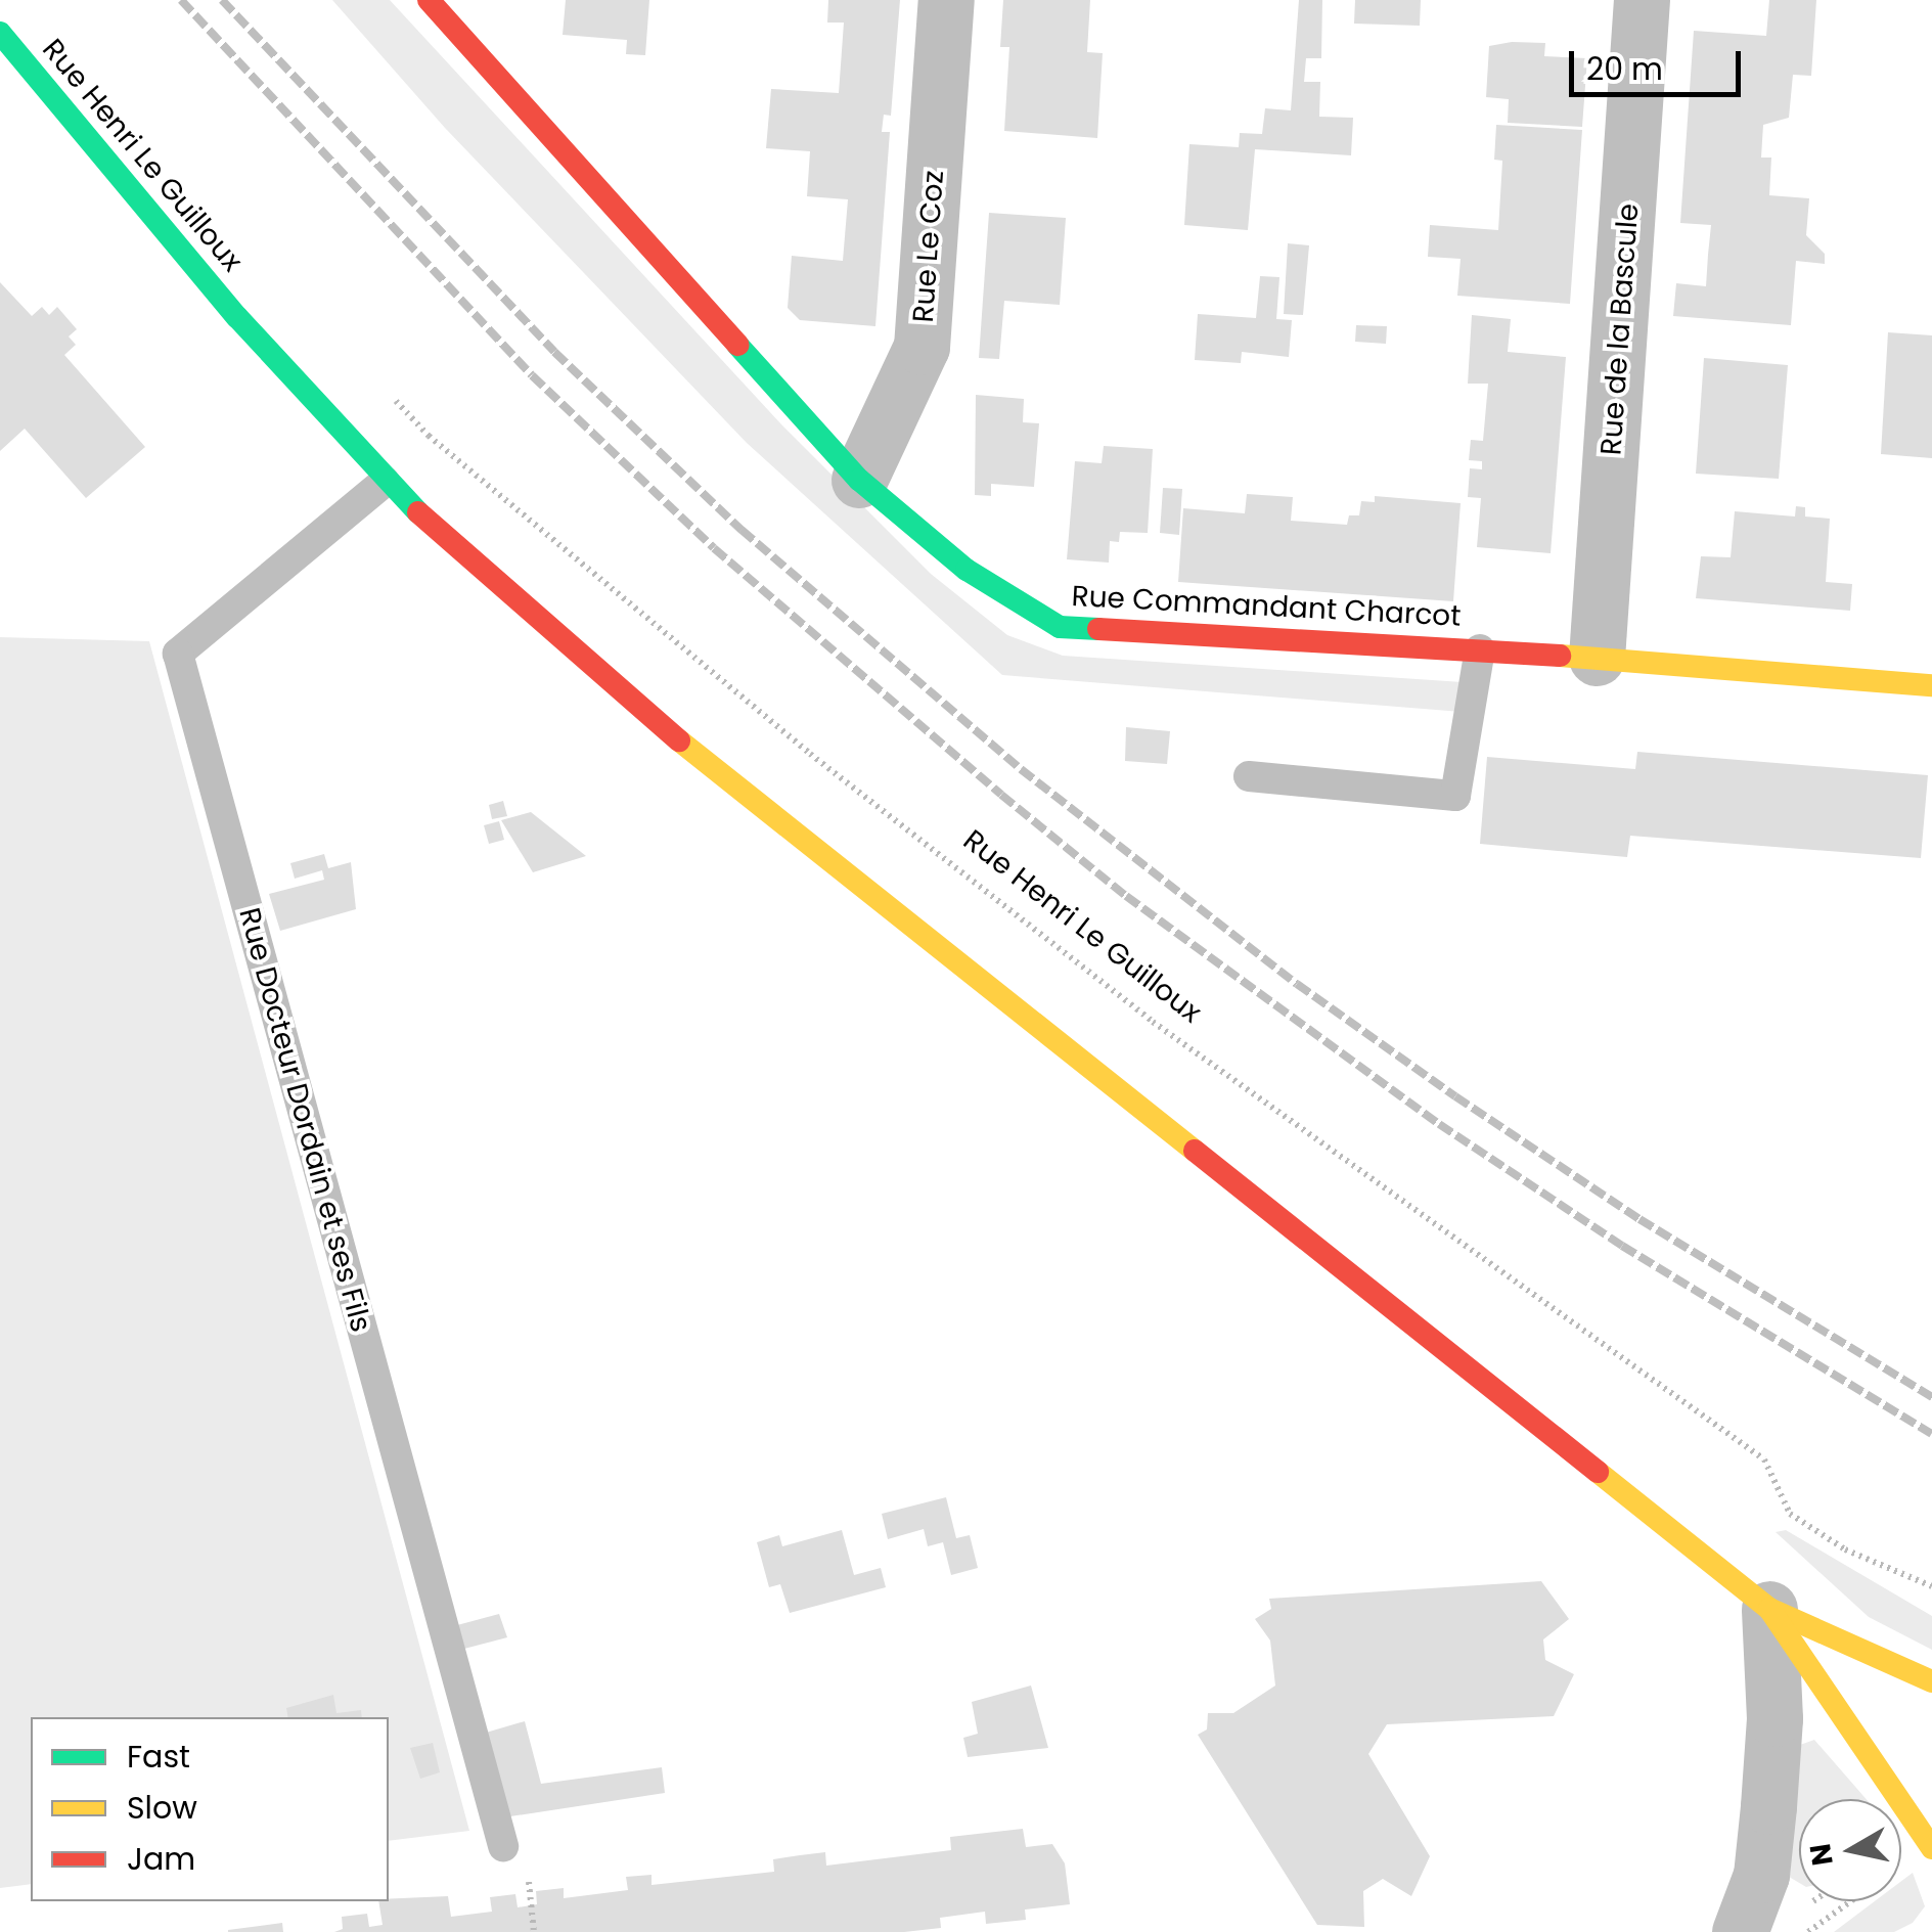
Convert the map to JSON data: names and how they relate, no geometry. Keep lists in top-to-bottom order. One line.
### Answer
{"streets":{"street":["Rue Henri Le Guilloux","Rue Le Coz","Rue de la Bascule","Rue Commandant Charcot"],"lane":["Rue Docteur Dordain et ses Fils"]},"crossings":[["Rue Henri Le Guilloux","Rue Docteur Dordain et ses Fils"],["Rue Le Coz","Rue Commandant Charcot"],["Rue de la Bascule","Rue Commandant Charcot"]],"legend":["Fast","Slow","Jam"],"scale_bar":"20 m","north":"left"}
